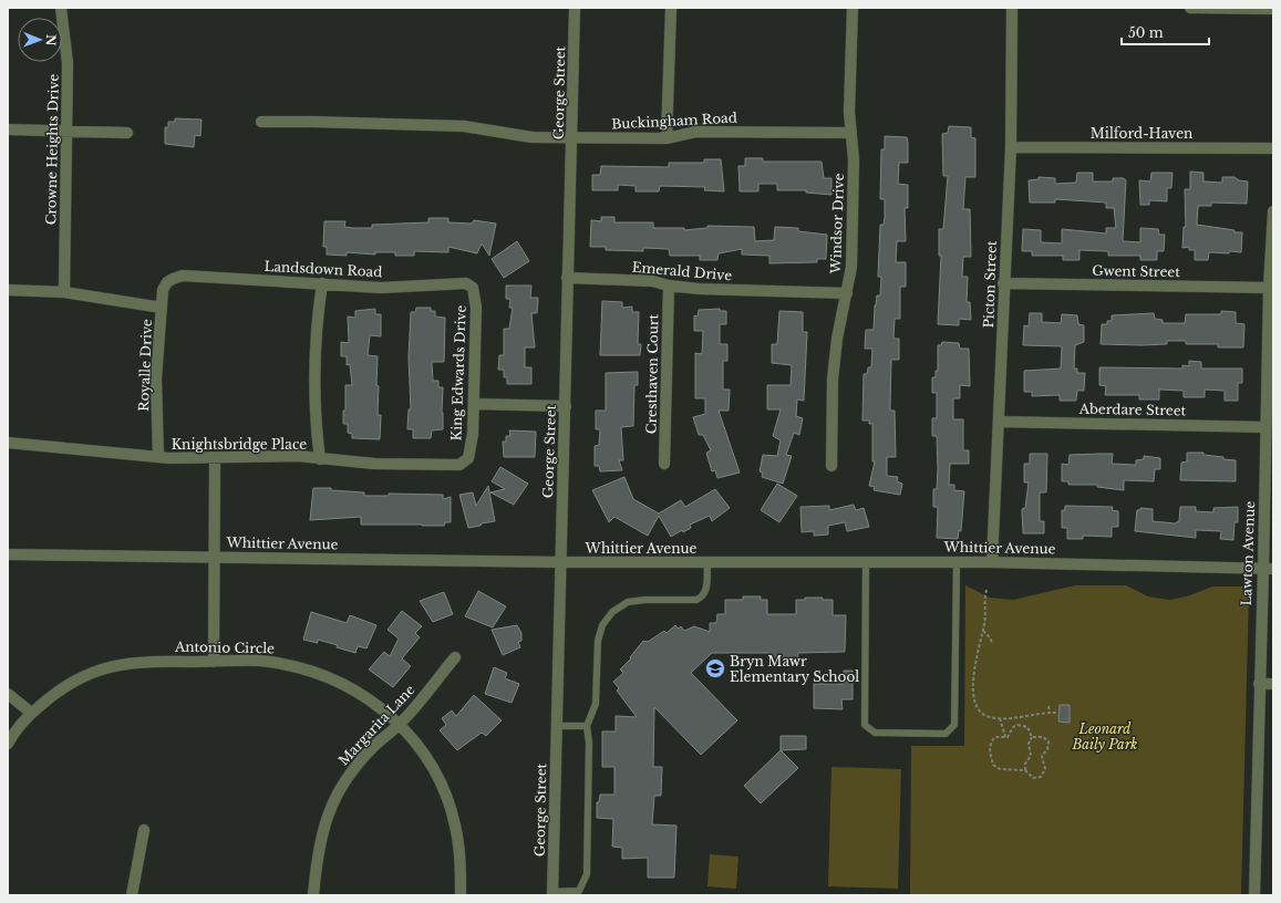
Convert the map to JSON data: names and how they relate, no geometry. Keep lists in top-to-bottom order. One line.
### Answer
{"streets":{"street":["George Street","Buckingham Road","Milford-Haven","Crowne Heights Drive","Windsor Drive","Landsdown Road","Emerald Drive","Gwent Street","Picton Street","Royalle Drive","King Edwards Drive","Cresthaven Court","Aberdare Street","Knightsbridge Place","Whittier Avenue","Lawton Avenue","Antonio Circle","Margarita Lane"]},"crossings":[["George Street","Buckingham Road"],["George Street","Emerald Drive"],["George Street","Whittier Avenue"],["Buckingham Road","Windsor Drive"],["Milford-Haven","Picton Street"],["Windsor Drive","Emerald Drive"],["Landsdown Road","Royalle Drive"],["Landsdown Road","King Edwards Drive"],["Emerald Drive","Cresthaven Court"],["Gwent Street","Picton Street"],["Gwent Street","Lawton Avenue"],["Picton Street","Aberdare Street"],["Picton Street","Whittier Avenue"],["Royalle Drive","Knightsbridge Place"],["King Edwards Drive","Knightsbridge Place"],["Aberdare Street","Lawton Avenue"],["Whittier Avenue","Lawton Avenue"],["Antonio Circle","Margarita Lane"]],"parks":["Leonard Baily Park"],"places":{"school or university":["Bryn Mawr Elementary School"]},"scale_bar":"50 m","north":"right"}
